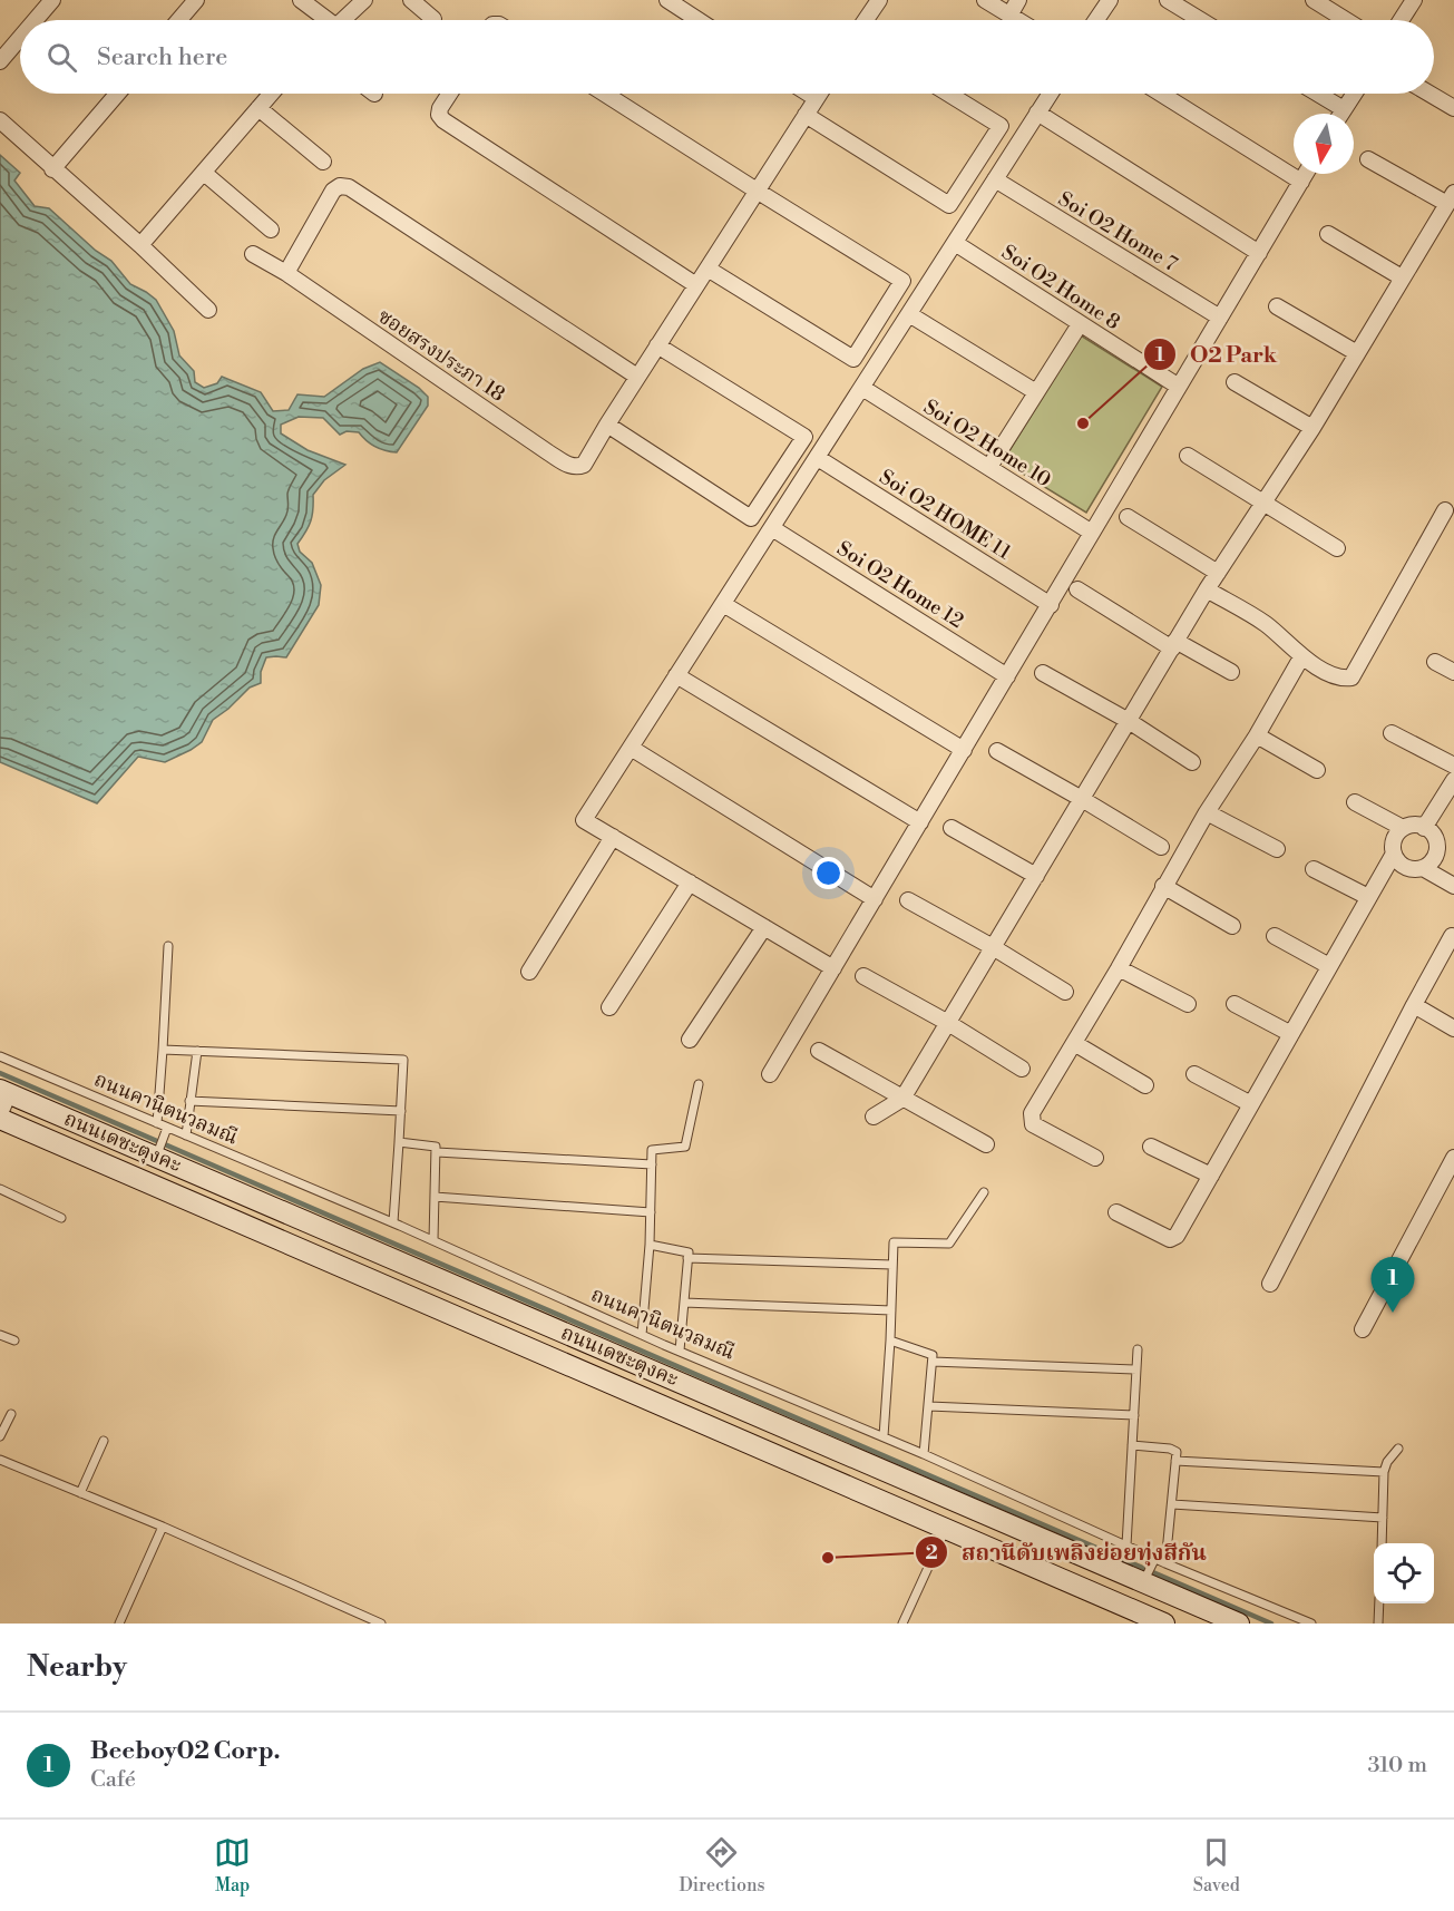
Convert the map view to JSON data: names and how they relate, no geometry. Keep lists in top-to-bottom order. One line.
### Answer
{"streets":{"street":["Soi O2 Home 7","Soi O2 Home 8","ซอยสรงประภา 18","Soi O2 Home 10","Soi O2 HOME 11","Soi O2 Home 12","ถนนเดชะตุงคะ"],"lane":["ถนนคานิตนวลมณี"]},"crossings":[["ถนนคานิตนวลมณี","ถนนเดชะตุงคะ"]],"places":["O2 Park","สถานีดับเพลิงย่อยทุ่งสีกัน"],"north":"bottom","page":{"search":"Search here","pins":"1","heading":"Nearby","list":[{"mark":"1","name":"Beeboy02 Corp.","note":"Café","value":"310 m"}],"nav":["Map","Directions","Saved"]}}
